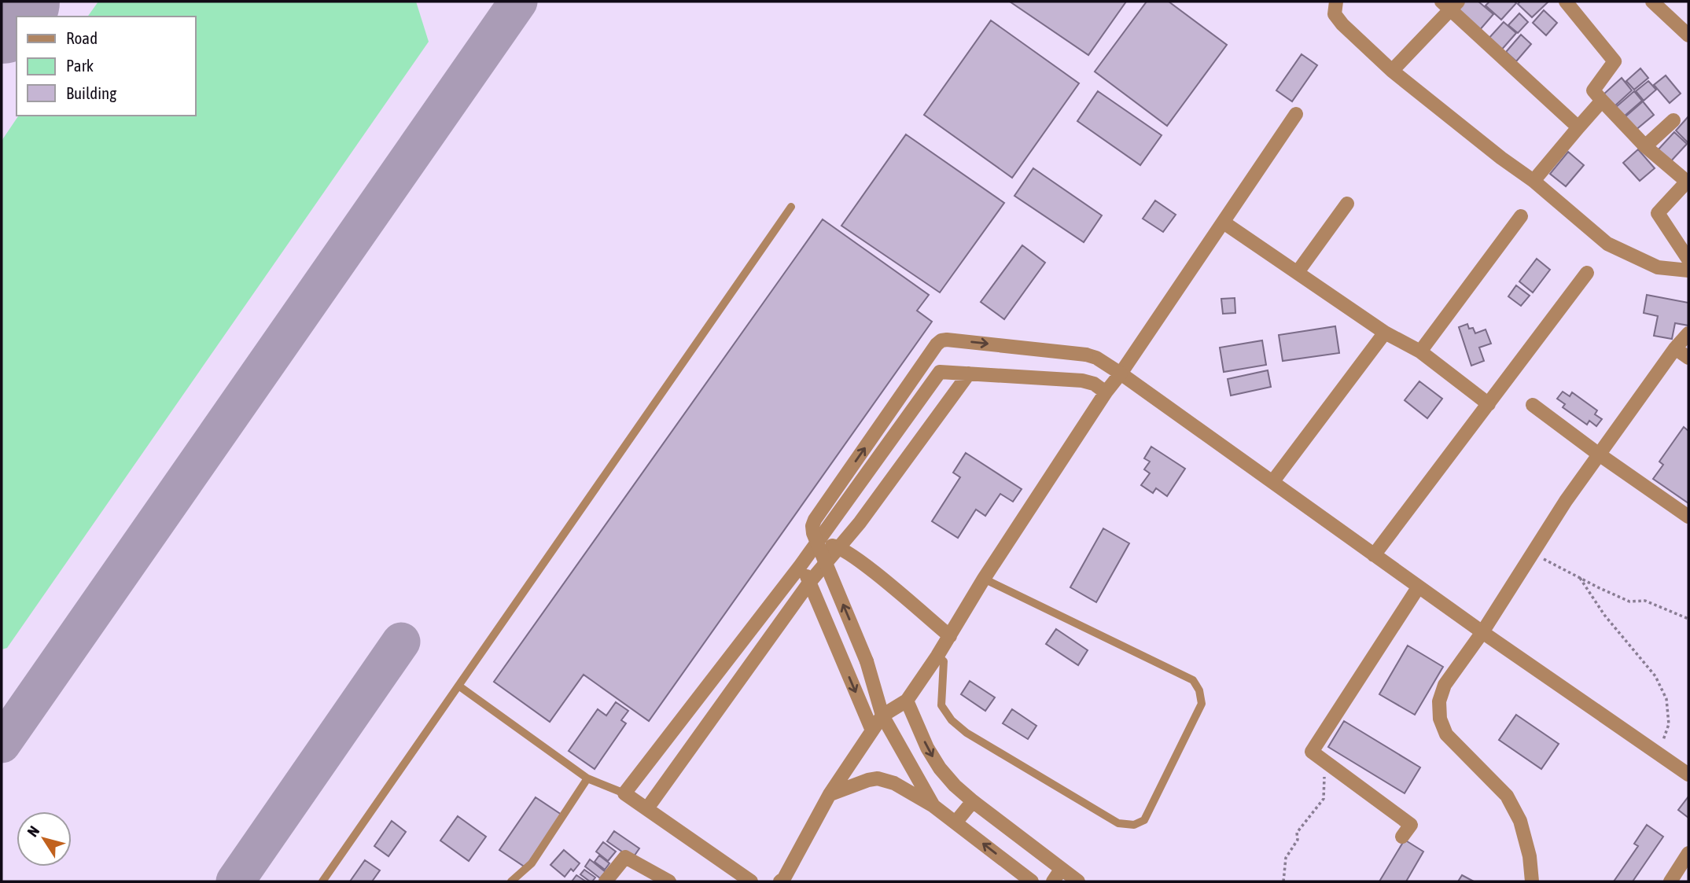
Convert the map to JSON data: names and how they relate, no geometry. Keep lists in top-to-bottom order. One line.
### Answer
{"legend":["Road","Park","Building"],"north":"top left"}
